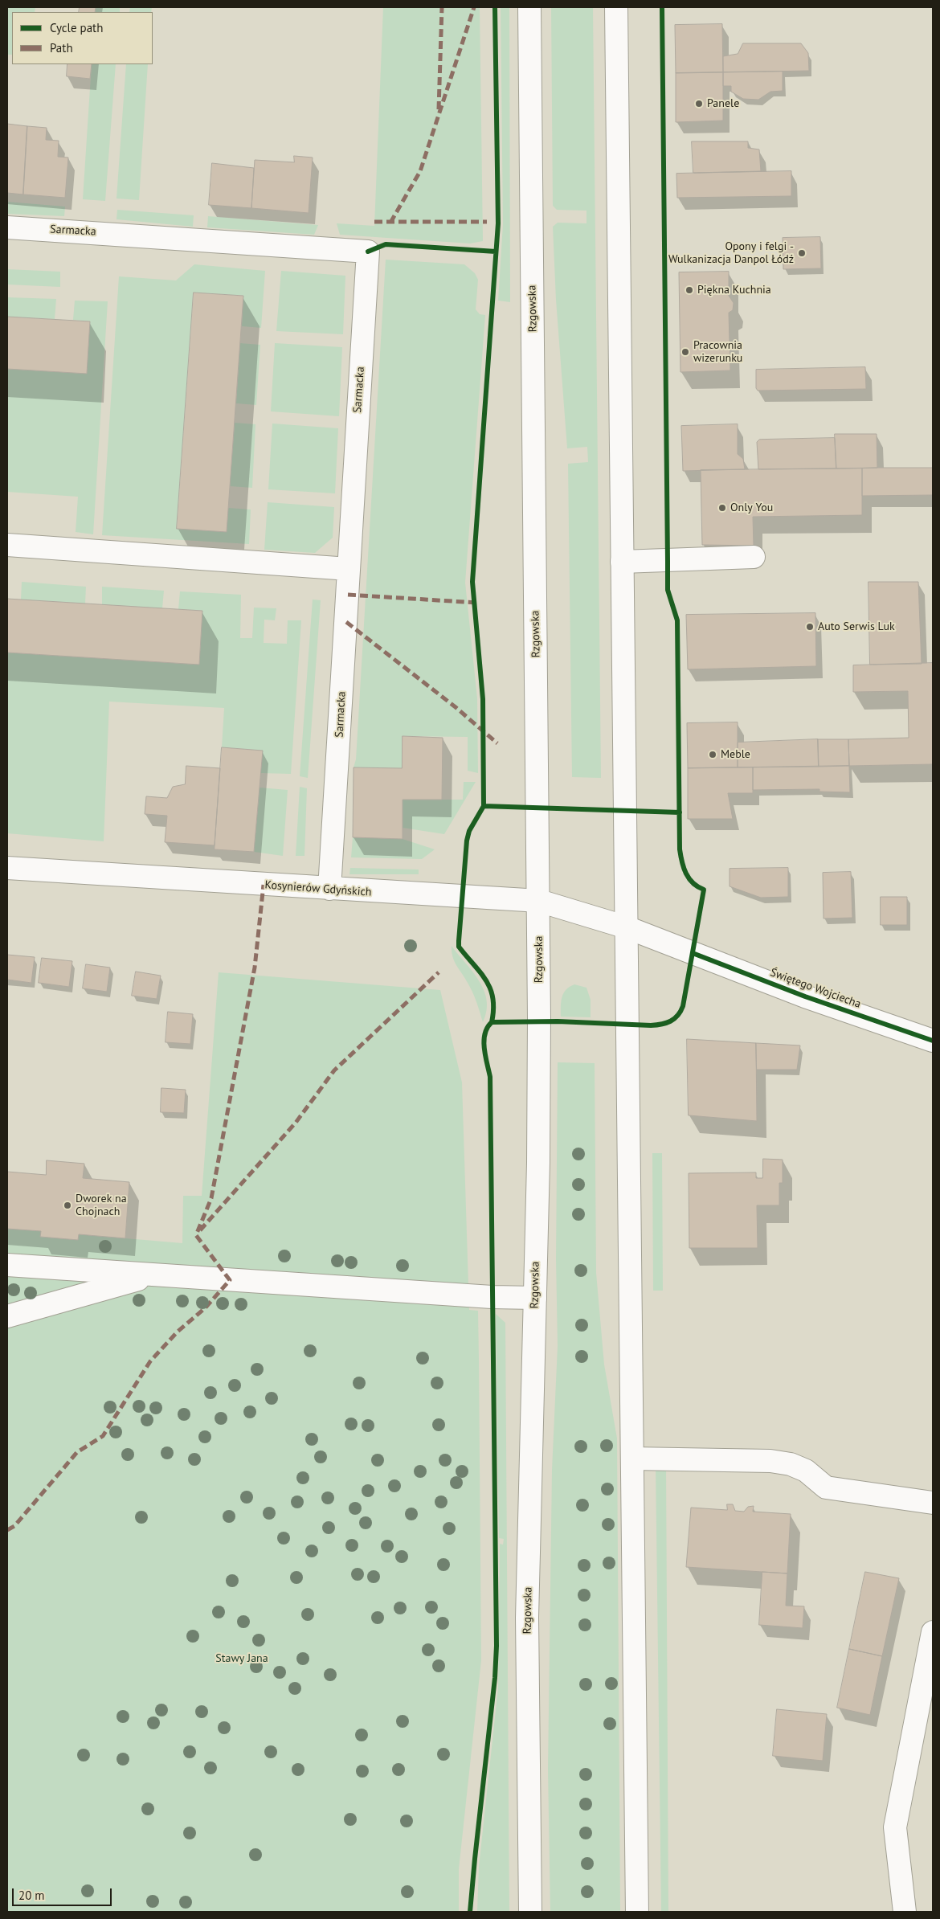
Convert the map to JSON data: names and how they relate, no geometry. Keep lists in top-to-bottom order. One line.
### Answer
{"streets":{"main road":["Sarmacka","Rzgowska","Kosynierów Gdyńskich","Świętego Wojciecha"]},"crossings":[["Sarmacka","Kosynierów Gdyńskich"],["Rzgowska","Kosynierów Gdyńskich"],["Kosynierów Gdyńskich","Świętego Wojciecha"]],"parks":["Stawy Jana"],"places":["Panele","Opony i felgi - Wulkanizacja Danpol Łódź","Piękna Kuchnia","Pracownia wizerunku","Only You","Auto Serwis Luk","Meble","Dworek na Chojnach"],"legend":["Cycle path","Path"],"scale_bar":"20 m"}
